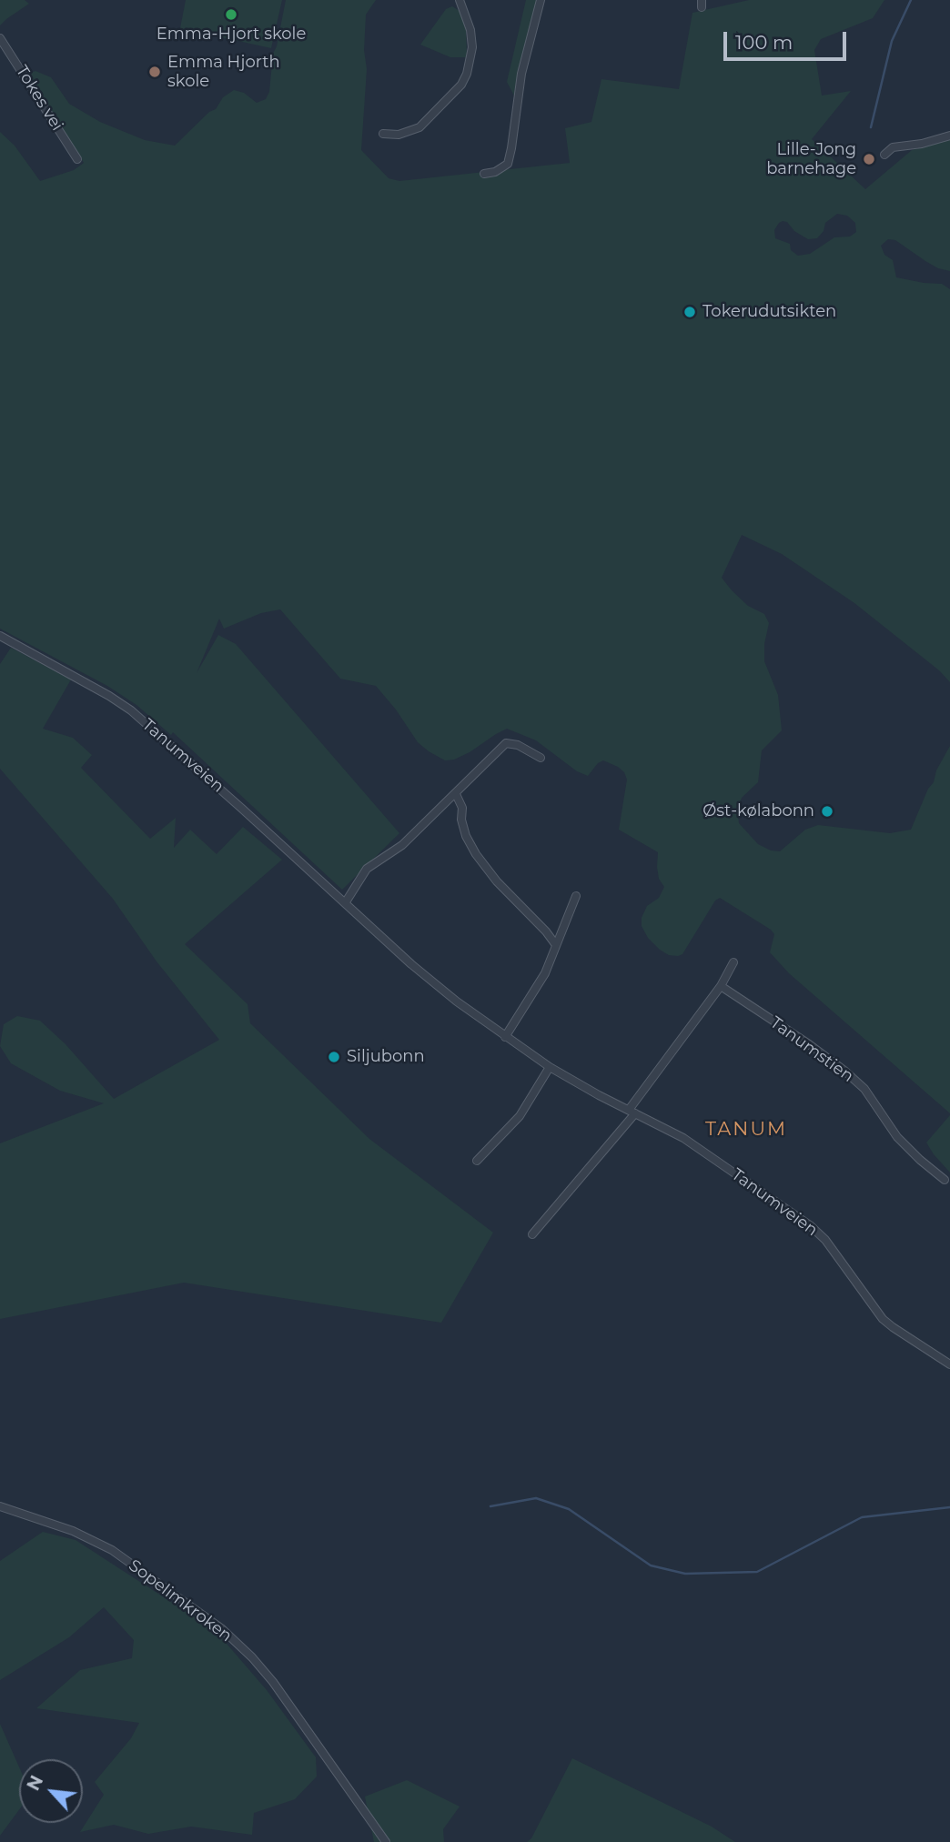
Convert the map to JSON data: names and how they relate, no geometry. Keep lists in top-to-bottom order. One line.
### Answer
{"streets":{"street":["Tokes vei","Tanumveien","Tanumstien","Sopelimkroken"]},"districts":["TANUM"],"places":["Emma-Hjort skole","Emma Hjorth skole","Lille-Jong barnehage","Tokerudutsikten","Øst-kølabonn","Siljubonn"],"scale_bar":"100 m","north":"top left"}
